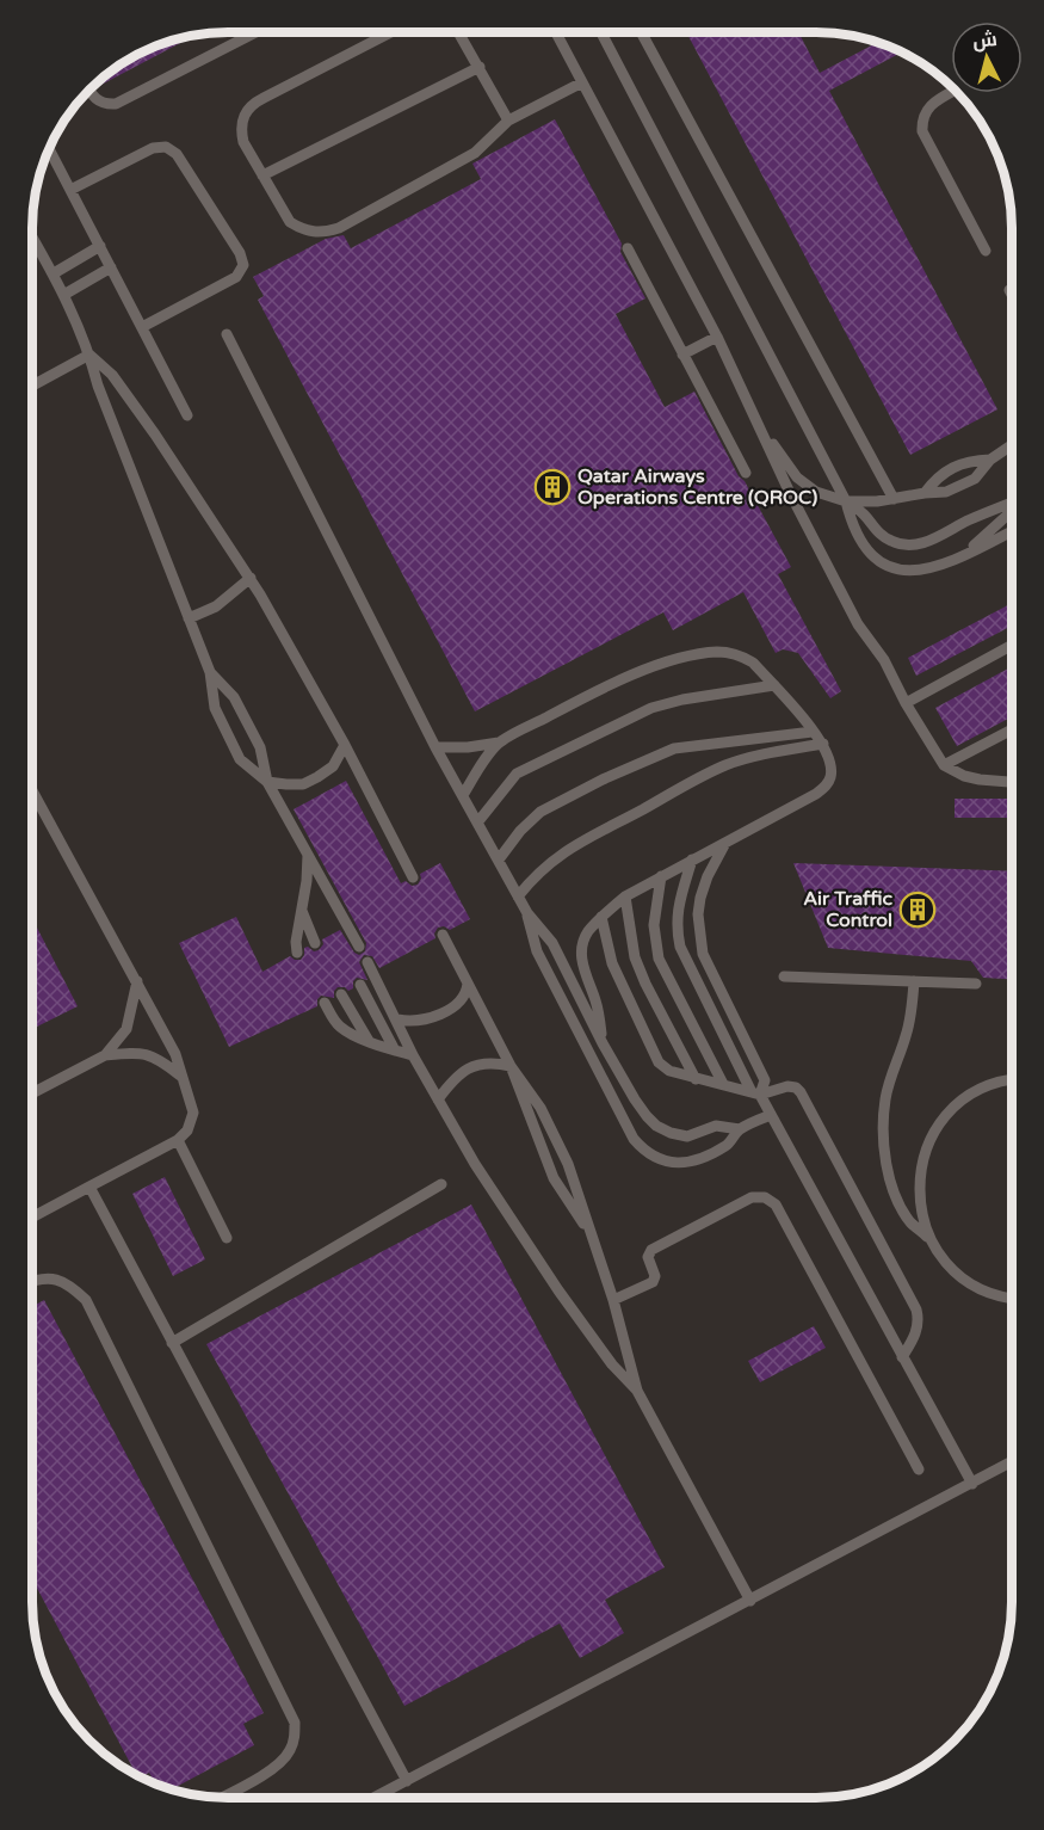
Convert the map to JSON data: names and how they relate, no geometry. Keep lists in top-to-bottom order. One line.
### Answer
{"places":{"building":["Qatar Airways Operations Centre (QROC)","Air Traffic Control"]},"north":"top"}
